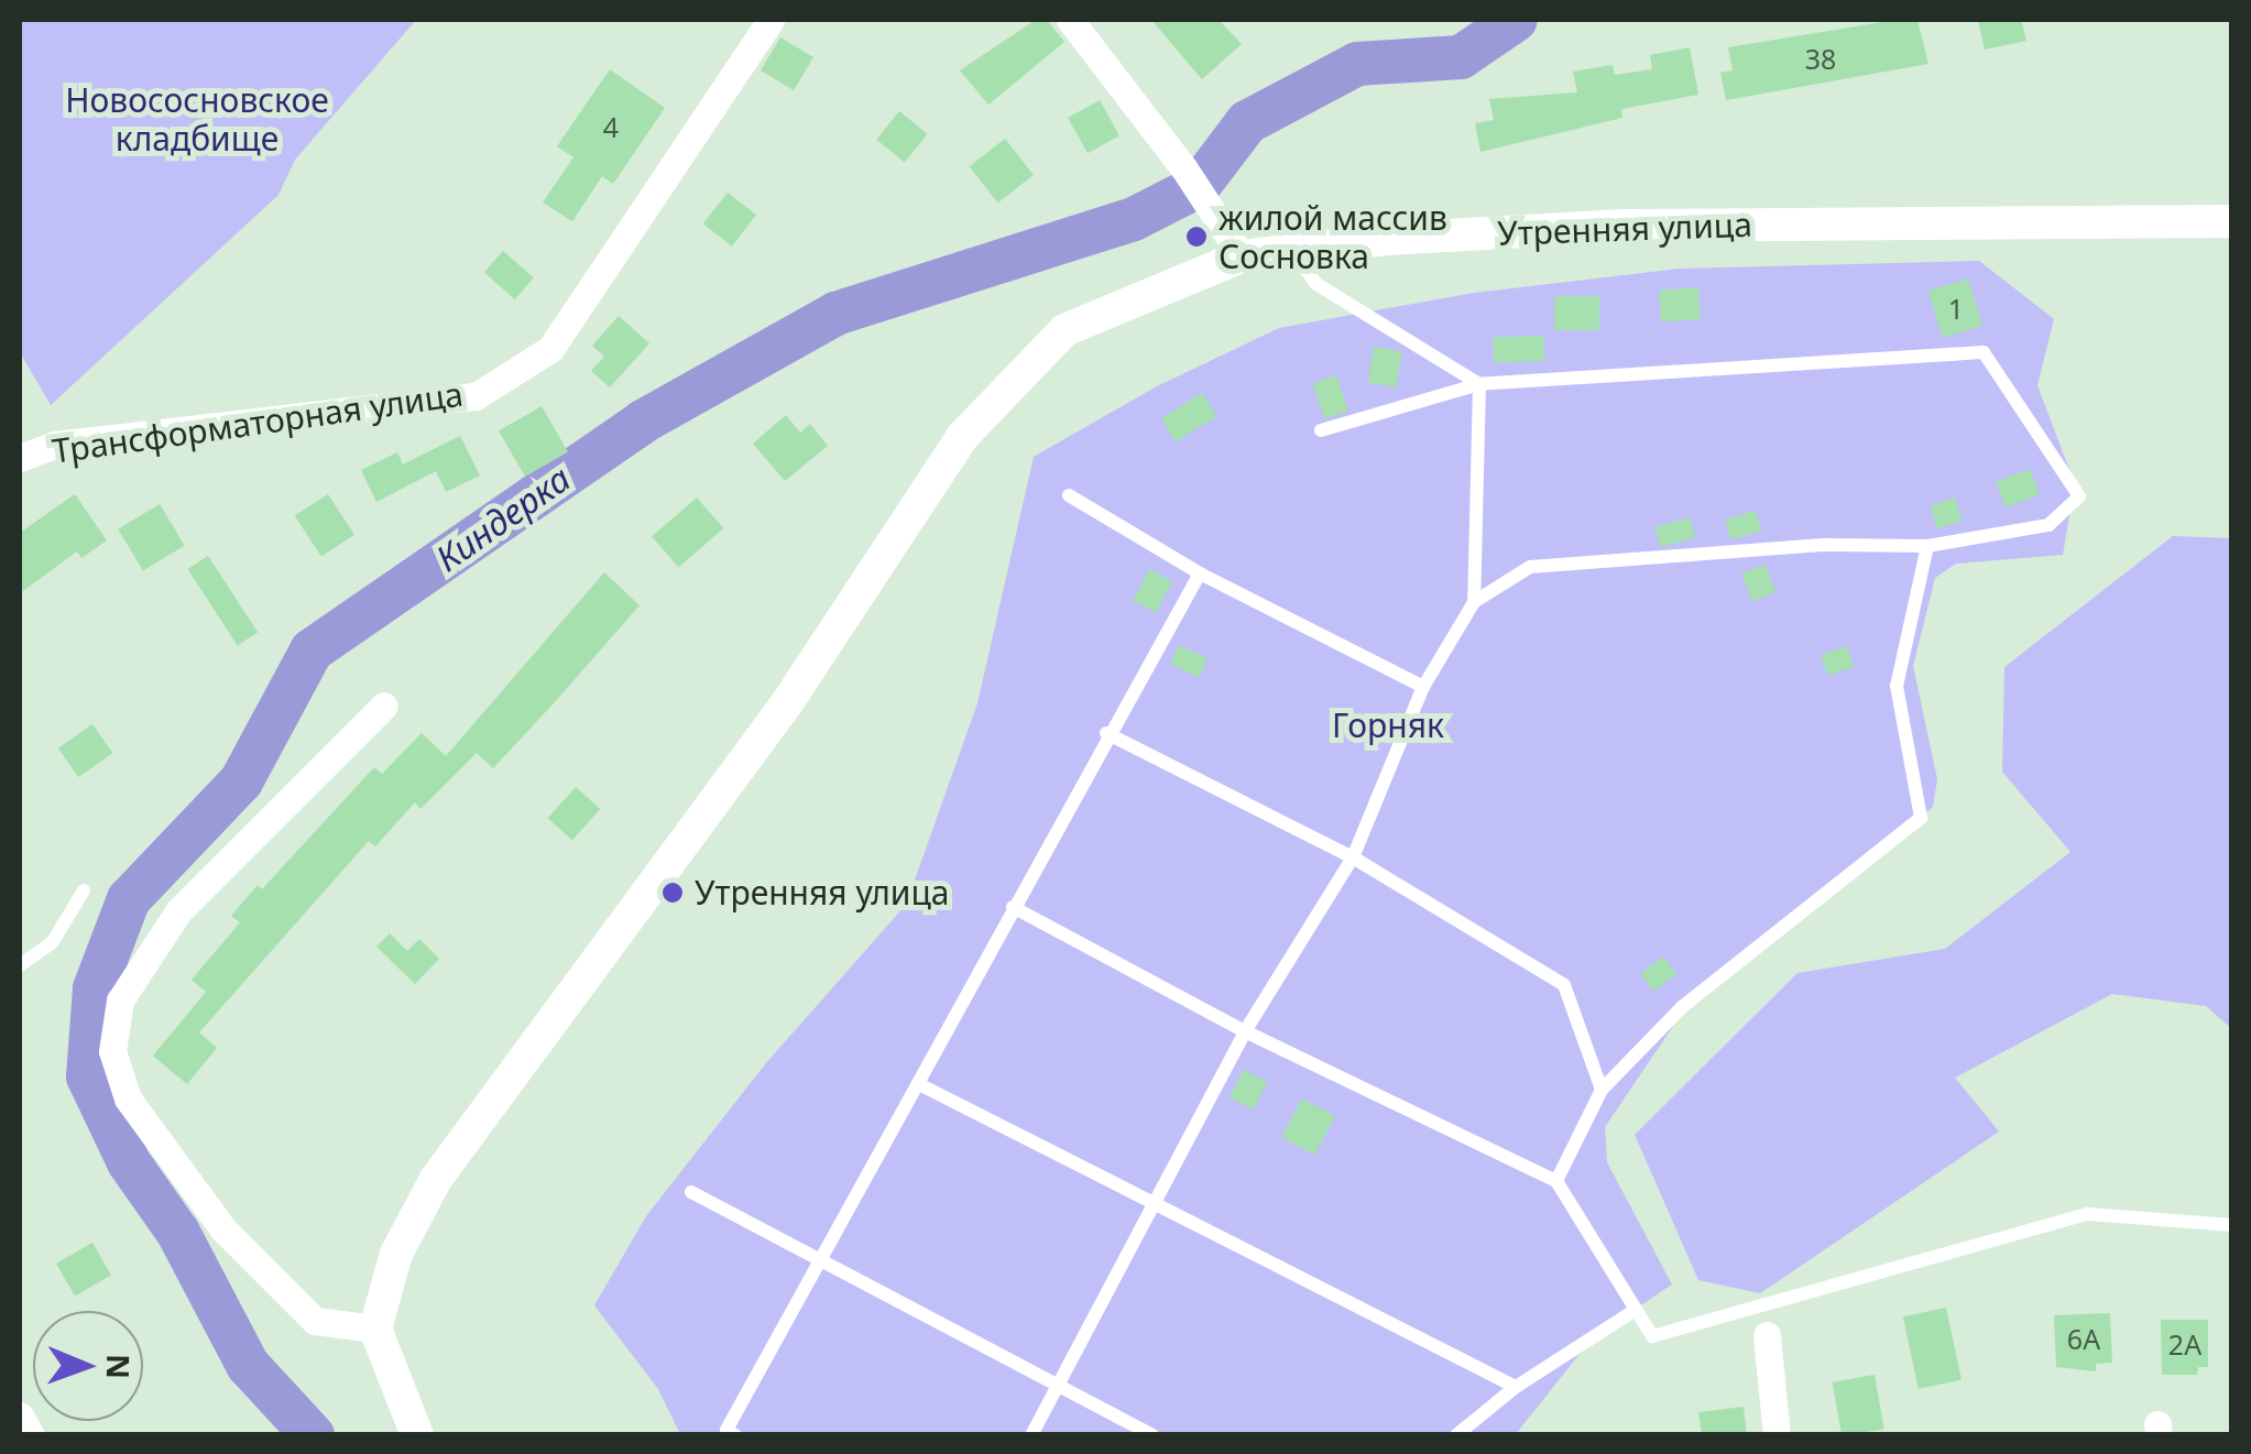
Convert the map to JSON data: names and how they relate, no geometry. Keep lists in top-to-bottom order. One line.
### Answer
{"streets":{"street":["Утренняя улица","Трансформаторная улица"]},"water":["Киндерка"],"parks":["Новососновское кладбище","Горняк"],"places":["жилой массив Сосновка","Утренняя улица"],"house_numbers":["38","4","1","6А","2А"],"north":"right"}
